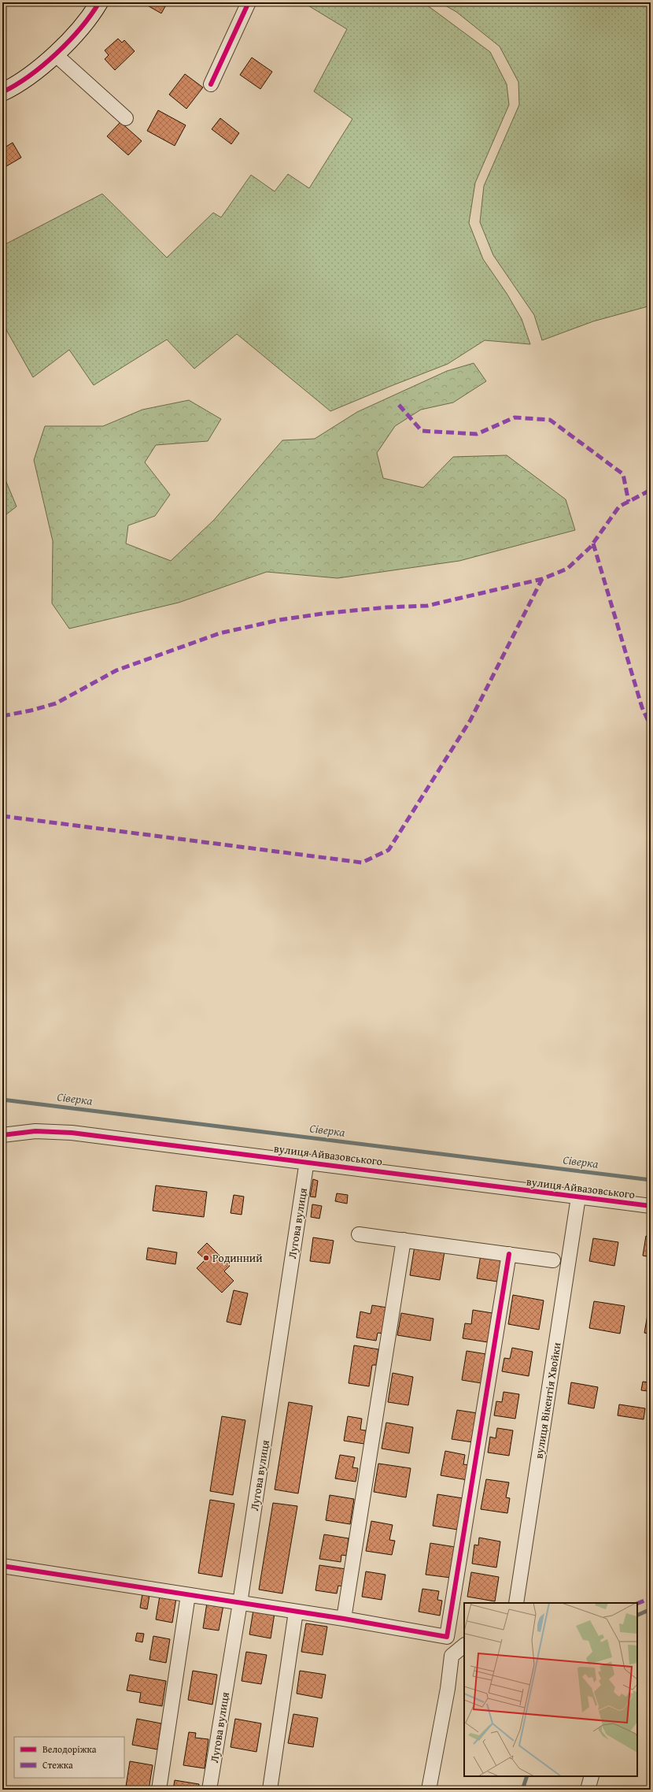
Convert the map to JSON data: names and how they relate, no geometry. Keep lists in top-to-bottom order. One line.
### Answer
{"streets":{"street":["вулиця Айвазовського","Лугова вулиця","вулиця Вікентія Хвойки"]},"crossings":[["вулиця Айвазовського","Лугова вулиця"],["вулиця Айвазовського","вулиця Вікентія Хвойки"]],"water":["Сіверка"],"places":["Родинний"],"legend":["Велодоріжка","Стежка"]}
